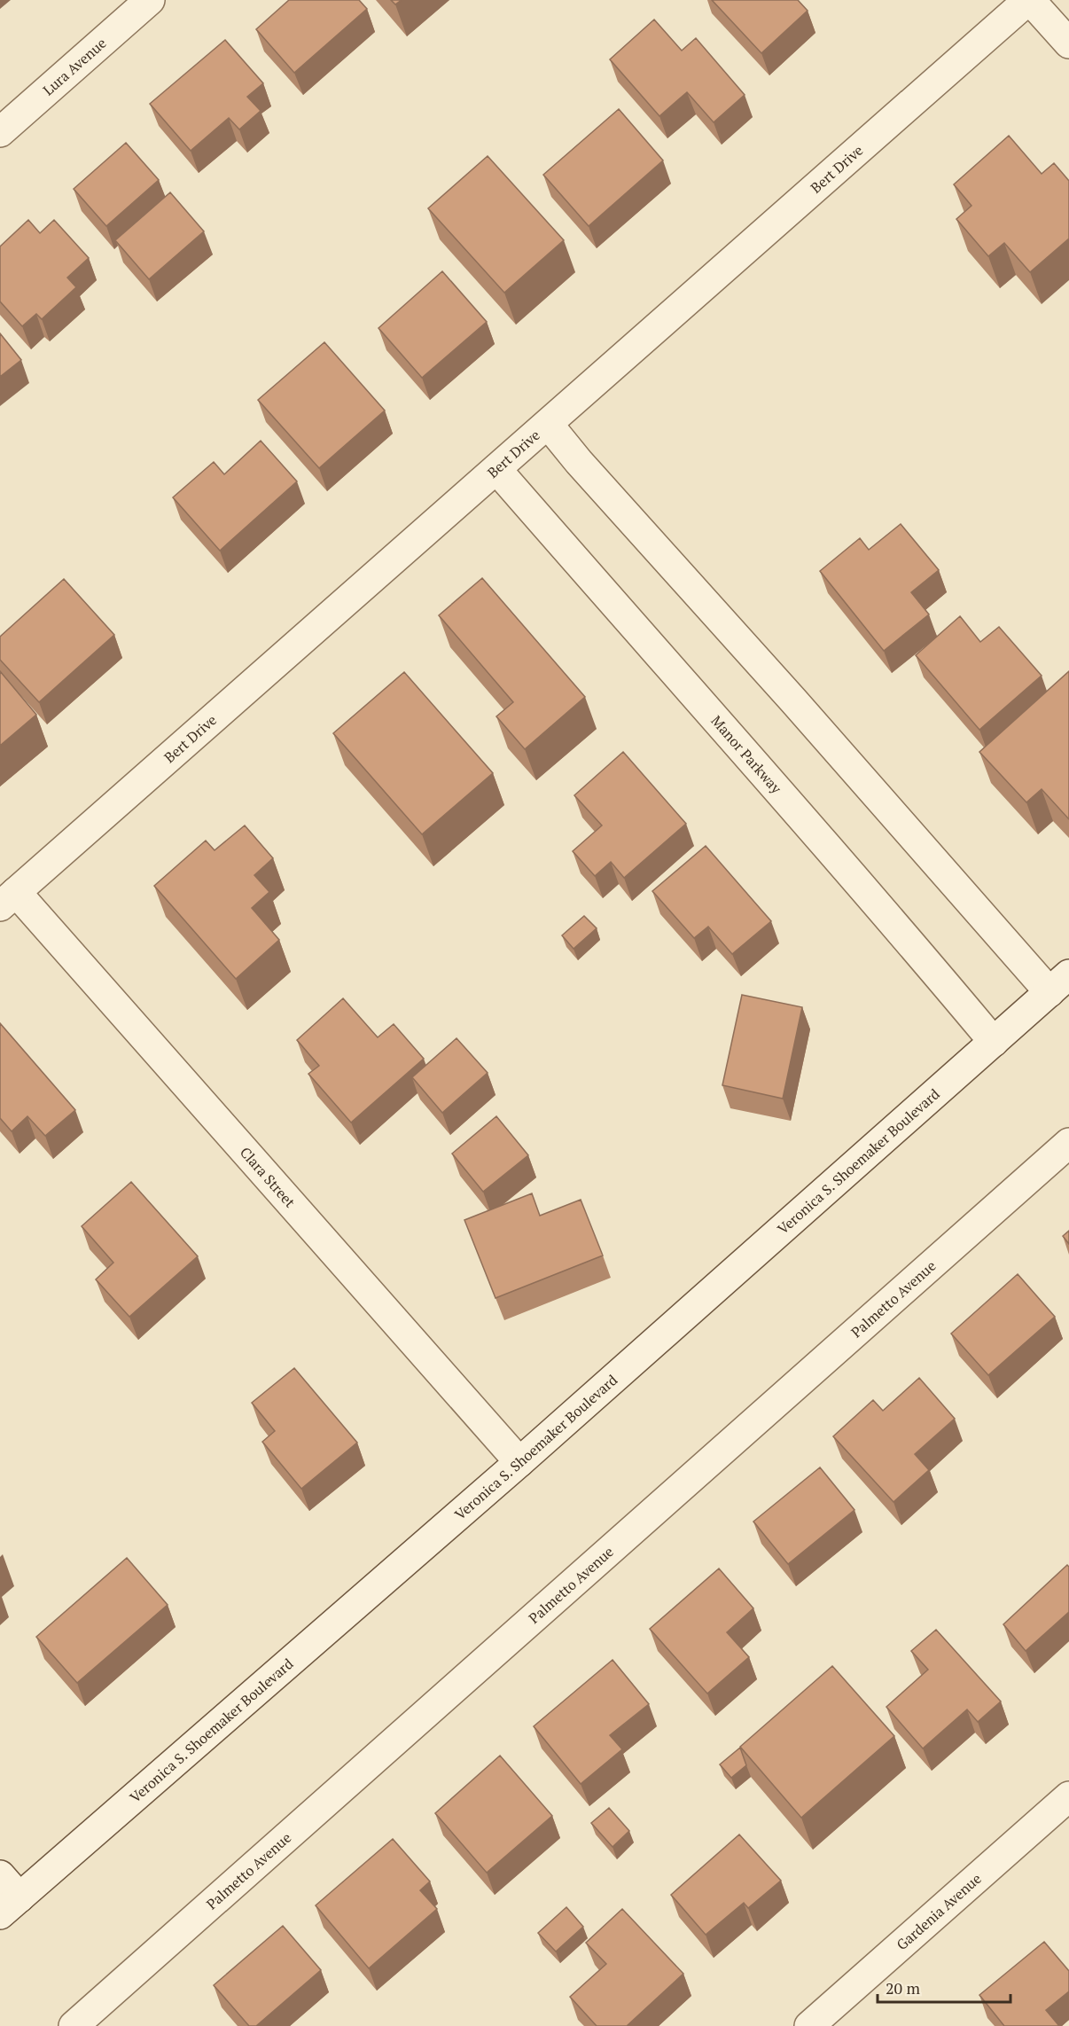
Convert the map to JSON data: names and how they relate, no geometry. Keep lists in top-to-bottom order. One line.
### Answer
{"streets":{"street":["Lura Avenue","Bert Drive","Manor Parkway","Veronica S. Shoemaker Boulevard","Clara Street","Palmetto Avenue","Gardenia Avenue"]},"crossings":[["Bert Drive","Manor Parkway"],["Bert Drive","Clara Street"],["Manor Parkway","Veronica S. Shoemaker Boulevard"],["Veronica S. Shoemaker Boulevard","Clara Street"]],"scale_bar":"20 m"}
